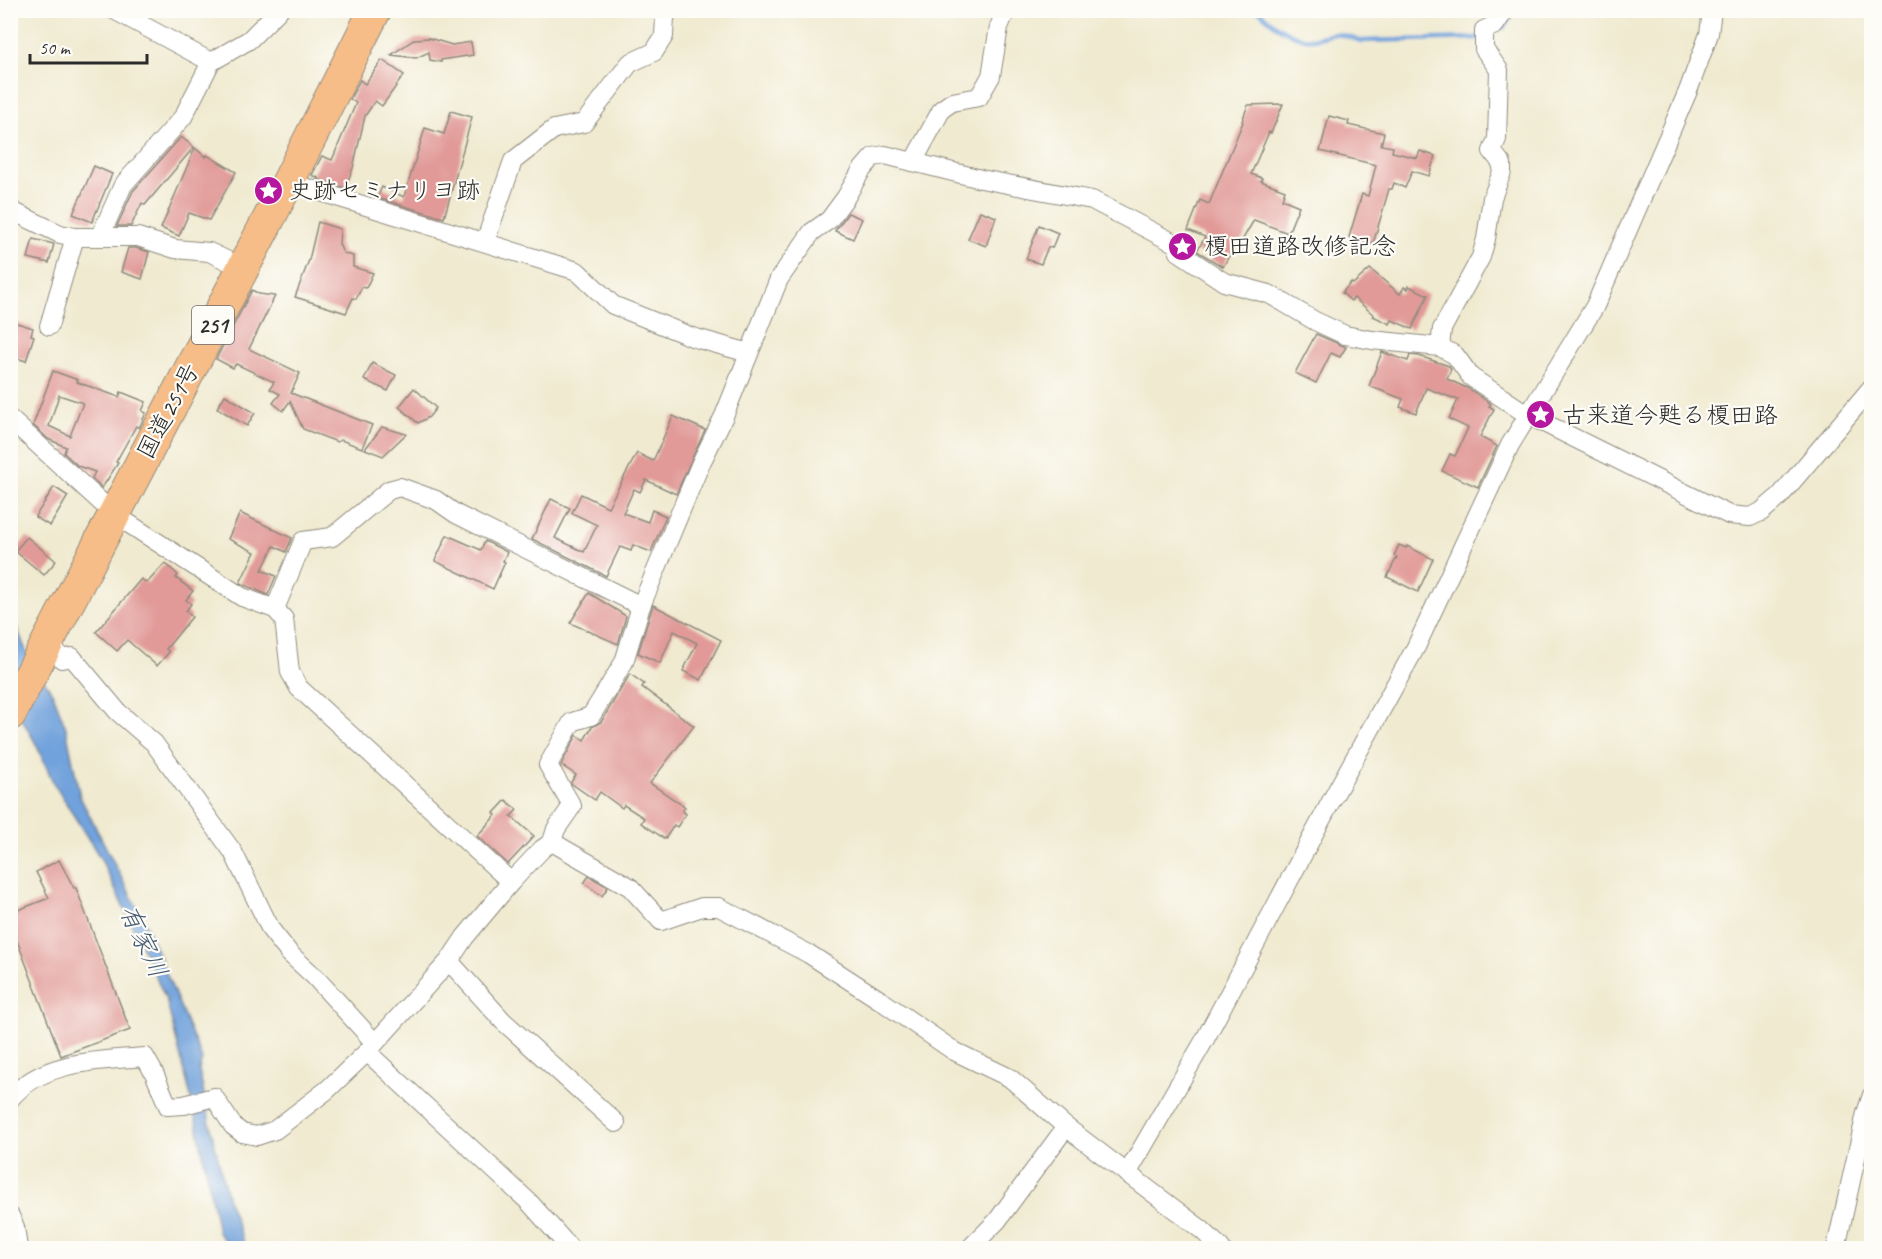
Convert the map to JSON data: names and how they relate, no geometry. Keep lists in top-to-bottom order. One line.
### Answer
{"streets":{"highway":["251","国道251号"]},"water":["有家川"],"places":{"place":["史跡セミナリヨ跡","榎田道路改修記念","古来道今甦る榎田路"]},"scale_bar":"50 m"}
